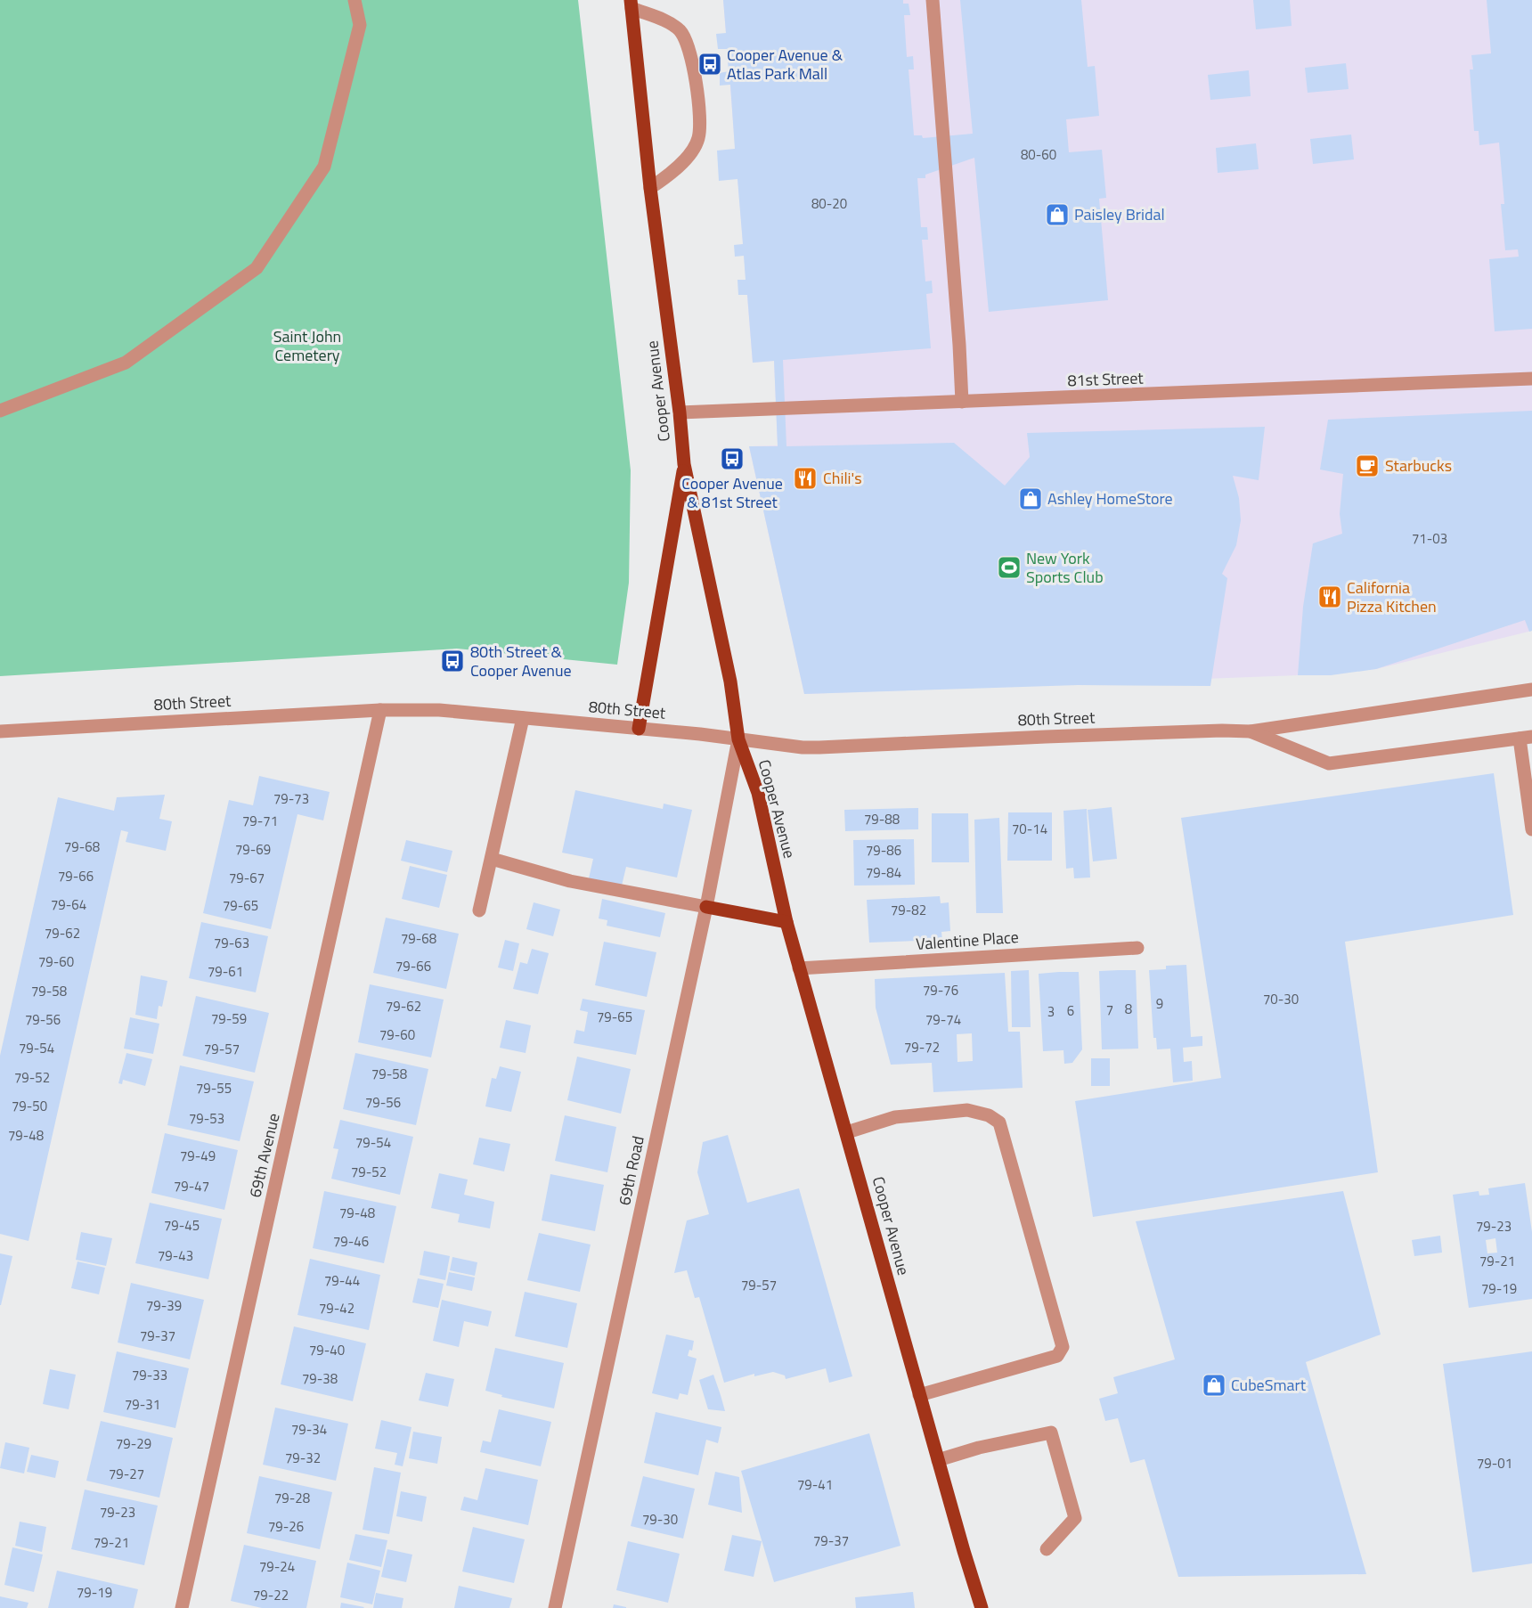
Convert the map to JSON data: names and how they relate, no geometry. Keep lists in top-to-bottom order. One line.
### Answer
{"streets":{"main road":["Cooper Avenue"],"street":["81st Street","80th Street","Valentine Place","69th Avenue","69th Road"]},"crossings":[["81st Street","Cooper Avenue"],["Cooper Avenue","80th Street"],["Cooper Avenue","Valentine Place"],["Cooper Avenue","69th Road"],["80th Street","69th Avenue"],["80th Street","69th Road"]],"parks":["Saint John Cemetery"],"places":{"bus stop":["Cooper Avenue & Atlas Park Mall","Cooper Avenue & 81st Street","80th Street & Cooper Avenue"],"shop":["Paisley Bridal","Ashley HomeStore","CubeSmart"],"cafe":["Starbucks"],"restaurant":["Chili's","California Pizza Kitchen"],"sports":["New York Sports Club"]},"house_numbers":["80-60","80-20","71-03","79-73","79-88","79-71","70-14","79-68","79-69","79-86","79-84","79-66","79-67","79-64","79-65","79-82","79-62","79-68","79-63","79-60","79-66","79-61","79-76","79-58","70-30","9","79-62","8","7","6","3","79-65","79-59","79-56","79-74","79-60","79-72","79-54","79-57","79-58","79-52","79-55","79-56","79-50","79-53","79-48","79-54","79-49","79-52","79-47","79-48","79-45","79-23","79-46","79-43","79-21","79-44","79-57","79-19","79-39","79-42","79-37","79-40","79-33","79-38","79-31","79-34","79-29","79-32","79-01","79-27","79-41","79-28","79-23","79-30","79-26","79-37","79-21","79-24","79-19","79-22"]}
